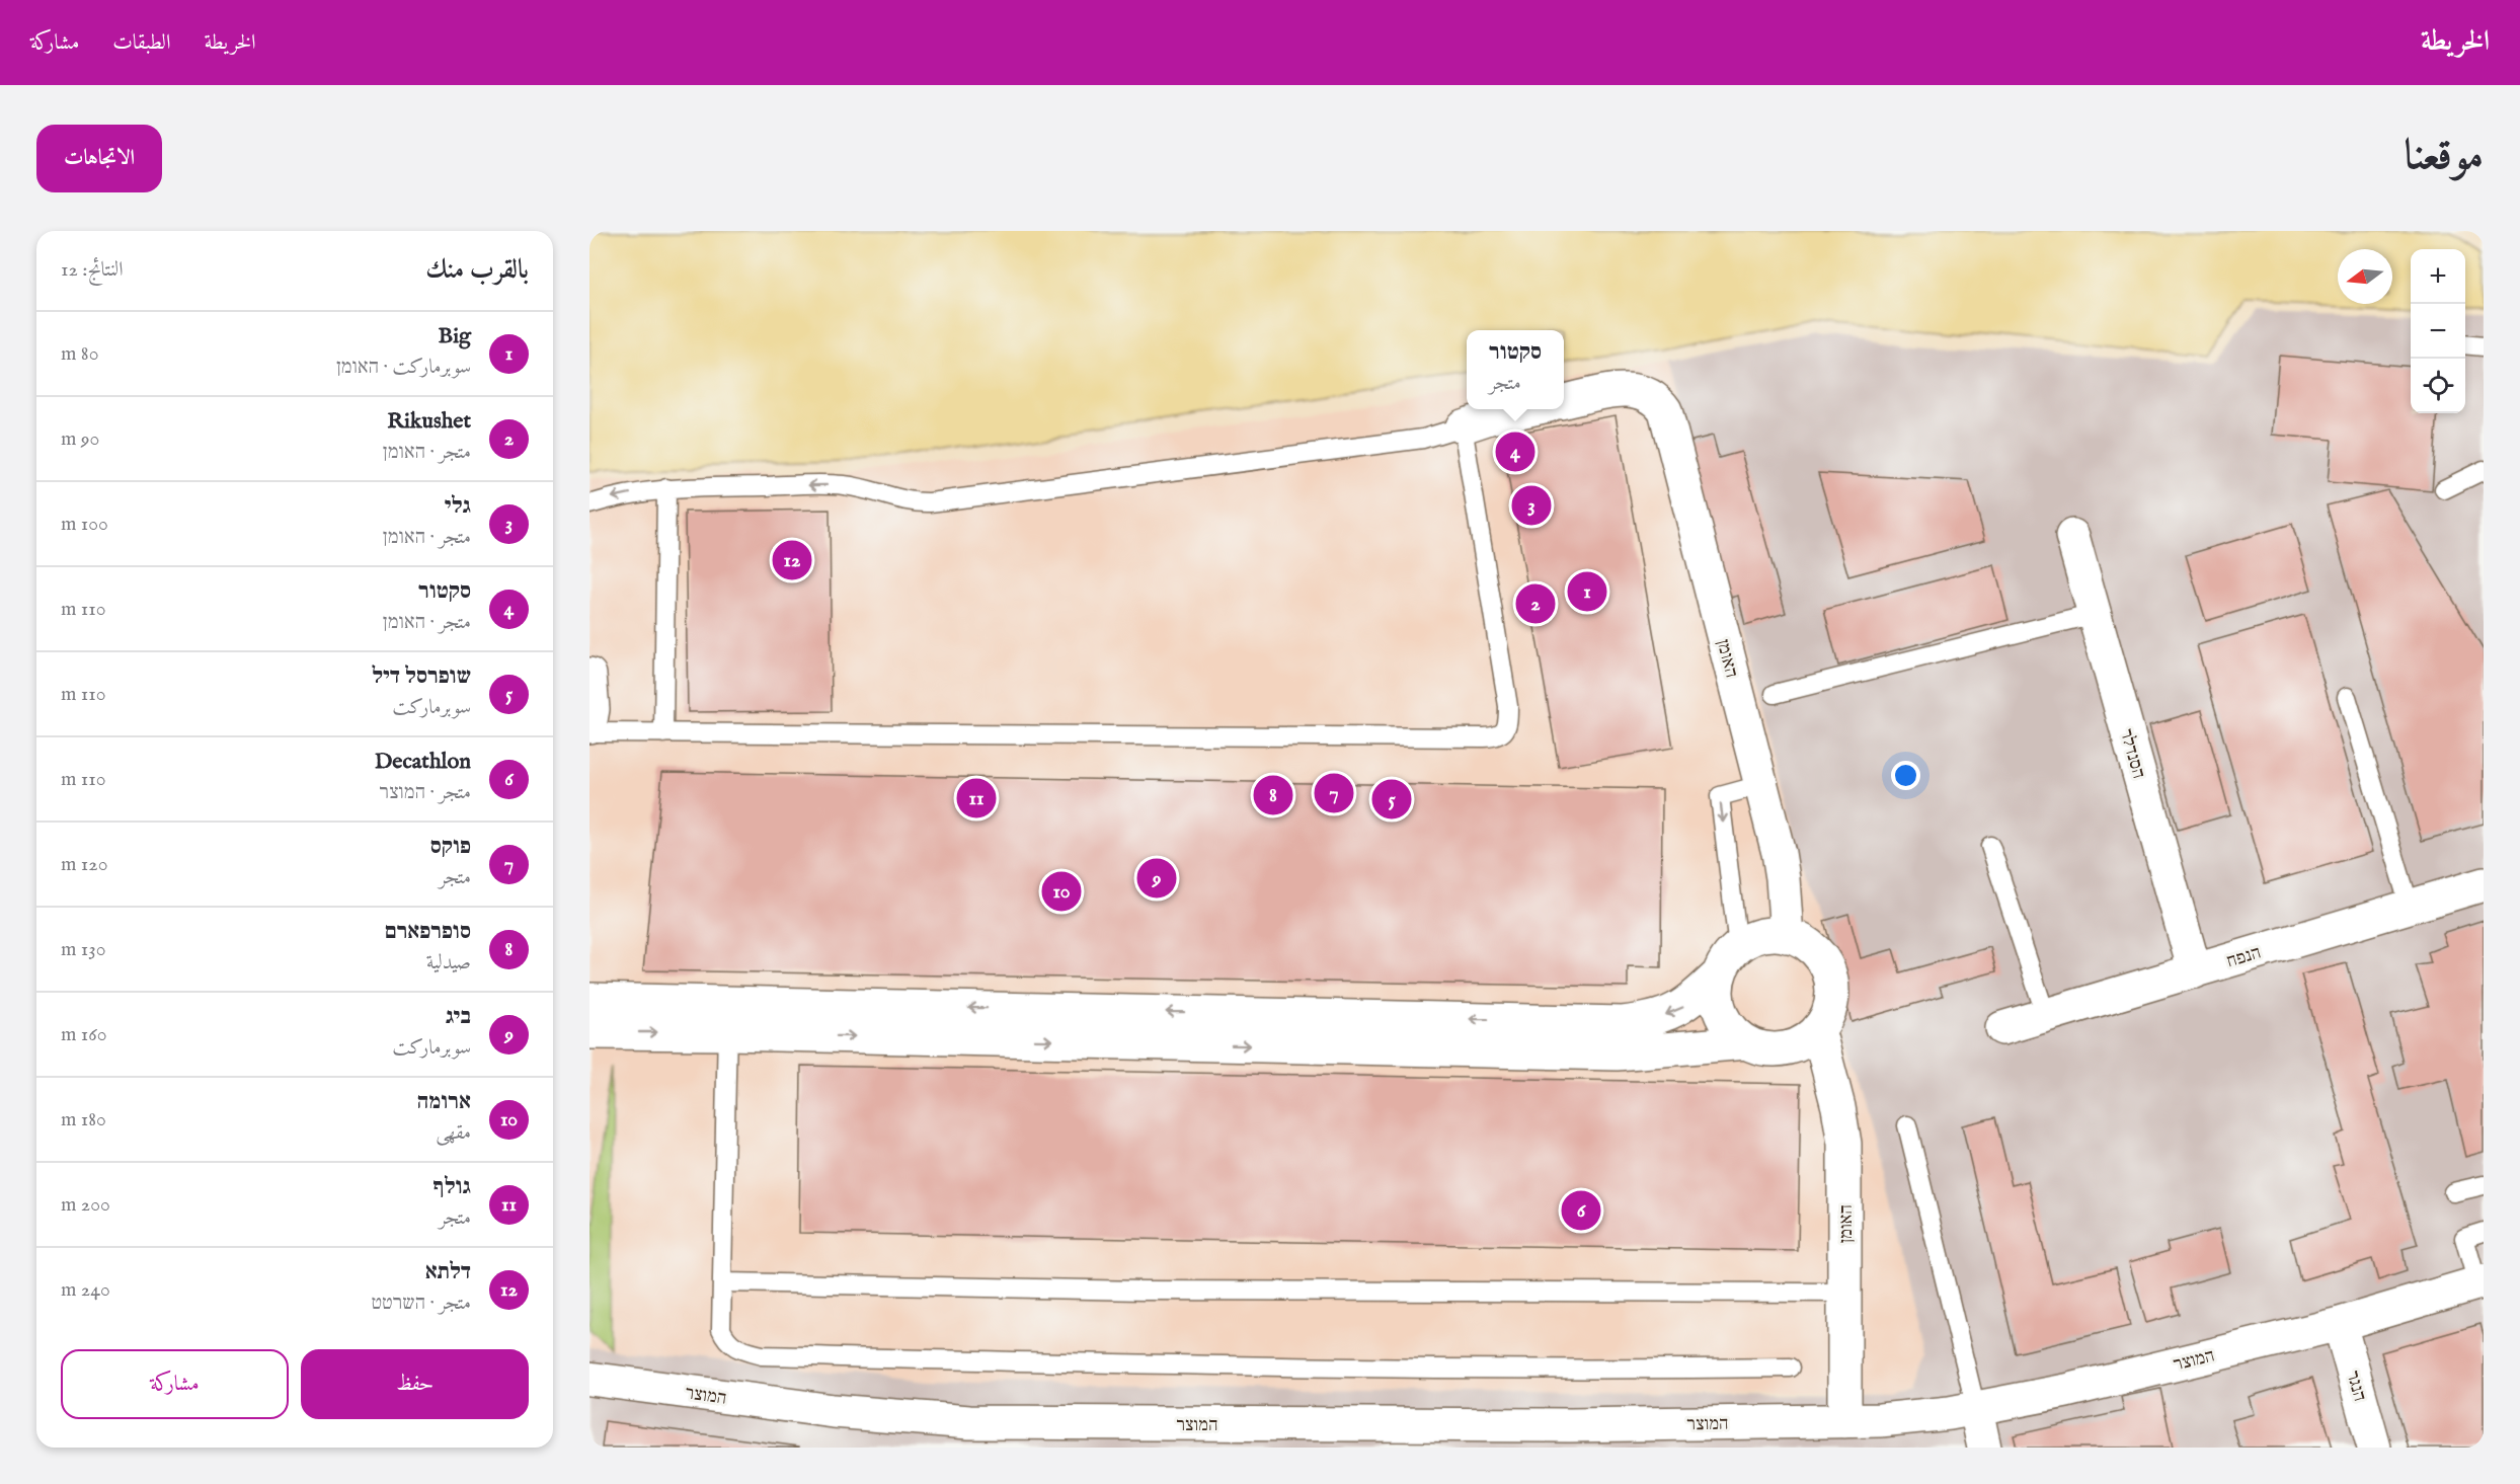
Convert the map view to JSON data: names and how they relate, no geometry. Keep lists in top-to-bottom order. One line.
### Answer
{"streets":{"street":["האומן","הסנדלר","הנפח","המוצר","הנגר"]},"crossings":[["האומן","המוצר"],["הסנדלר","הנפח"],["המוצר","הנגר"]],"north":"left","page":{"header":"الخريطة","nav":["الخريطة","الطبقات","مشاركة"],"title":"موقعنا","buttons":["الاتجاهات",["حفظ","مشاركة"]],"heading":["بالقرب منك","النتائج: 12"],"map_buttons":["+","−"],"list":[{"mark":"1","name":"Big","note":"سوبرماركت · האומן","value":"80 m"},{"mark":"2","name":"Rikushet","note":"متجر · האומן","value":"90 m"},{"mark":"3","name":"גלי","note":"متجر · האומן","value":"100 m"},{"mark":"4","name":"סקטור","note":"متجر · האומן","value":"110 m"},{"mark":"5","name":"שופרסל דיל","note":"سوبرماركت","value":"110 m"},{"mark":"6","name":"Decathlon","note":"متجر · המוצר","value":"110 m"},{"mark":"7","name":"פוקס","note":"متجر","value":"120 m"},{"mark":"8","name":"סופרפארם","note":"صيدلية","value":"130 m"},{"mark":"9","name":"ביג","note":"سوبرماركت","value":"160 m"},{"mark":"10","name":"ארומה","note":"مقهى","value":"180 m"},{"mark":"11","name":"גולף","note":"متجر","value":"200 m"},{"mark":"12","name":"דלתא","note":"متجر · השרטט","value":"240 m"}],"popup":["סקטור","متجر"],"pins":["4","3","12","1","2","7","8","11","5","9","10","6"]}}
